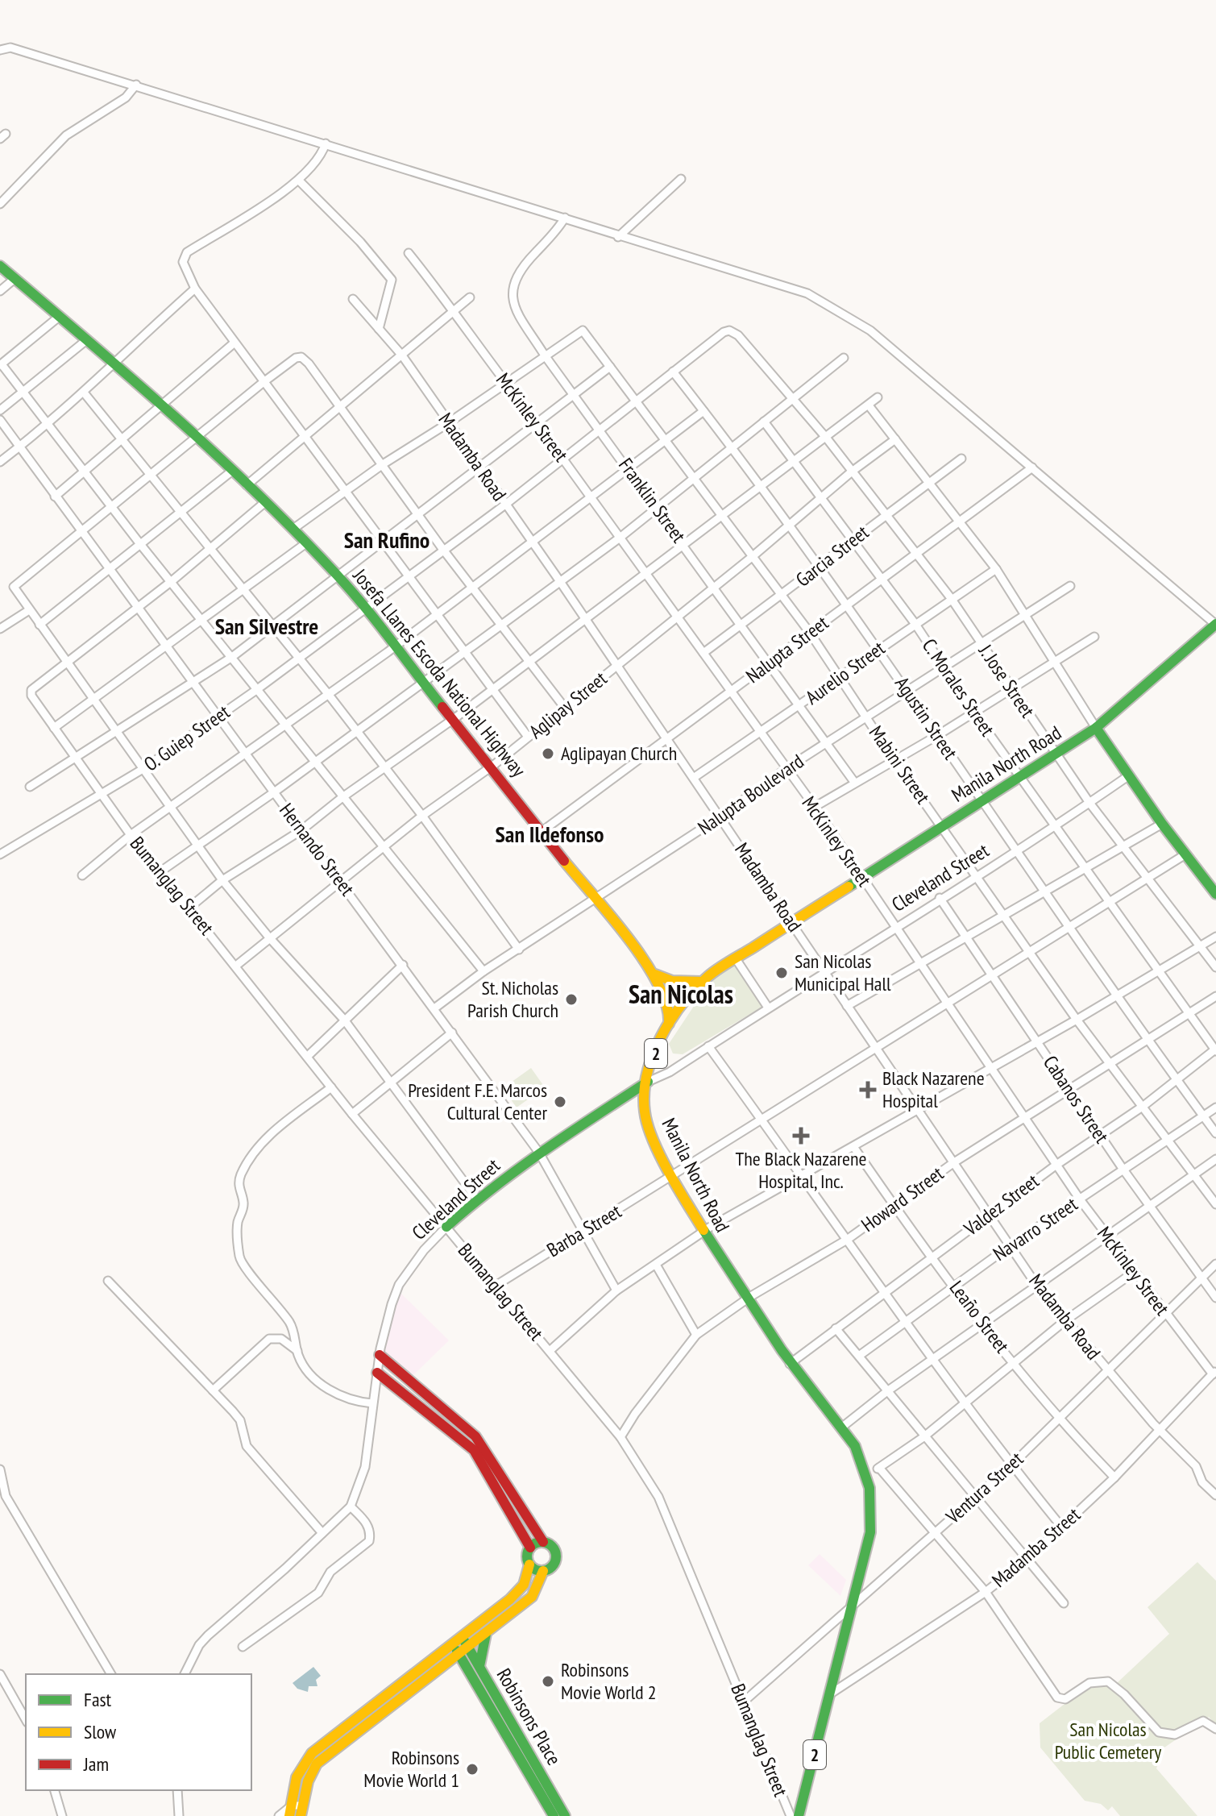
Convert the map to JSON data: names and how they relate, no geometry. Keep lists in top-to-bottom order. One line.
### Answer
{"streets":{"main road":["Josefa Llanes Escoda National Highway","Manila North Road","Cleveland Street","2","Robinsons Place"],"street":["McKinley Street","Madamba Road","Franklin Street","Garcia Street","Nalupta Street","Aurelio Street","J. Jose Street","C. Morales Street","Aglipay Street","Agustin Street","O. Guiep Street","Mabini Street","Nalupta Boulevard","Hernando Street","Bumanglag Street","Cabanos Street","Howard Street","Valdez Street","Navarro Street","Barba Street","Leaño Street","Ventura Street","Madamba Street"]},"crossings":[["McKinley Street","Garcia Street"],["McKinley Street","Nalupta Street"],["McKinley Street","Aurelio Street"],["McKinley Street","Aglipay Street"],["McKinley Street","O. Guiep Street"],["McKinley Street","Manila North Road"],["McKinley Street","Nalupta Boulevard"],["McKinley Street","Cleveland Street"],["McKinley Street","Howard Street"],["McKinley Street","Valdez Street"],["McKinley Street","Navarro Street"],["McKinley Street","Barba Street"],["McKinley Street","Ventura Street"],["McKinley Street","Madamba Street"],["Madamba Road","Nalupta Street"],["Madamba Road","Aurelio Street"],["Madamba Road","Aglipay Street"],["Madamba Road","O. Guiep Street"],["Madamba Road","Manila North Road"],["Madamba Road","Nalupta Boulevard"],["Madamba Road","Cleveland Street"],["Madamba Road","Howard Street"],["Madamba Road","Valdez Street"],["Madamba Road","Navarro Street"],["Madamba Road","Barba Street"],["Madamba Road","Ventura Street"],["Madamba Road","Madamba Street"],["Franklin Street","Garcia Street"],["Franklin Street","Nalupta Street"],["Franklin Street","Aurelio Street"],["Franklin Street","Aglipay Street"],["Franklin Street","O. Guiep Street"],["Franklin Street","Mabini Street"],["Franklin Street","Nalupta Boulevard"],["Garcia Street","J. Jose Street"],["Garcia Street","C. Morales Street"],["Garcia Street","Agustin Street"],["Garcia Street","Mabini Street"],["Nalupta Street","Josefa Llanes Escoda National Highway"],["Nalupta Street","J. Jose Street"],["Nalupta Street","C. Morales Street"],["Nalupta Street","Agustin Street"],["Nalupta Street","Mabini Street"],["Josefa Llanes Escoda National Highway","Aglipay Street"],["Josefa Llanes Escoda National Highway","O. Guiep Street"],["Josefa Llanes Escoda National Highway","Manila North Road"],["Josefa Llanes Escoda National Highway","Nalupta Boulevard"],["Aurelio Street","J. Jose Street"],["Aurelio Street","C. Morales Street"],["Aurelio Street","Agustin Street"],["Aurelio Street","Mabini Street"],["J. Jose Street","Aglipay Street"],["J. Jose Street","Agustin Street"],["J. Jose Street","O. Guiep Street"],["J. Jose Street","Manila North Road"],["J. Jose Street","Nalupta Boulevard"],["J. Jose Street","Cleveland Street"],["J. Jose Street","Barba Street"],["C. Morales Street","Aglipay Street"],["C. Morales Street","Manila North Road"],["C. Morales Street","Nalupta Boulevard"],["C. Morales Street","Cleveland Street"],["C. Morales Street","Howard Street"],["C. Morales Street","Valdez Street"],["C. Morales Street","Barba Street"],["Aglipay Street","Agustin Street"],["Aglipay Street","Mabini Street"],["Aglipay Street","Hernando Street"],["Aglipay Street","Bumanglag Street"],["Agustin Street","O. Guiep Street"],["Agustin Street","Manila North Road"],["Agustin Street","Nalupta Boulevard"],["Agustin Street","Cleveland Street"],["Agustin Street","Howard Street"],["Agustin Street","Valdez Street"],["Agustin Street","Navarro Street"],["Agustin Street","Barba Street"],["O. Guiep Street","Mabini Street"],["O. Guiep Street","Hernando Street"],["O. Guiep Street","Bumanglag Street"],["Manila North Road","Mabini Street"],["Manila North Road","Cleveland Street"],["Manila North Road","Howard Street"],["Manila North Road","Valdez Street"],["Manila North Road","Barba Street"],["Manila North Road","Ventura Street"],["Manila North Road","Madamba Street"],["Mabini Street","Nalupta Boulevard"],["Mabini Street","Cleveland Street"],["Mabini Street","Howard Street"],["Mabini Street","Valdez Street"],["Mabini Street","Navarro Street"],["Mabini Street","Barba Street"],["Nalupta Boulevard","Hernando Street"],["Hernando Street","Cleveland Street"],["Hernando Street","Barba Street"],["Cleveland Street","Bumanglag Street"],["Cleveland Street","Cabanos Street"],["Bumanglag Street","Howard Street"],["Bumanglag Street","Barba Street"],["Bumanglag Street","Ventura Street"],["Cabanos Street","Howard Street"],["Cabanos Street","Valdez Street"],["Cabanos Street","Navarro Street"],["Cabanos Street","Barba Street"],["Cabanos Street","Ventura Street"],["Howard Street","Leaño Street"],["Valdez Street","Leaño Street"],["Navarro Street","Leaño Street"],["Leaño Street","Ventura Street"],["Leaño Street","Madamba Street"]],"districts":["San Rufino","San Silvestre","San Ildefonso","San Nicolas"],"parks":["San Nicolas Public Cemetery"],"places":{"other":["Aglipayan Church","San Nicolas Municipal Hall","St. Nicholas Parish Church","President F.E. Marcos Cultural Center","Robinsons Movie World 2","Robinsons Movie World 1"],"health":["Black Nazarene Hospital","The Black Nazarene Hospital, Inc."]},"legend":["Fast","Slow","Jam"]}
